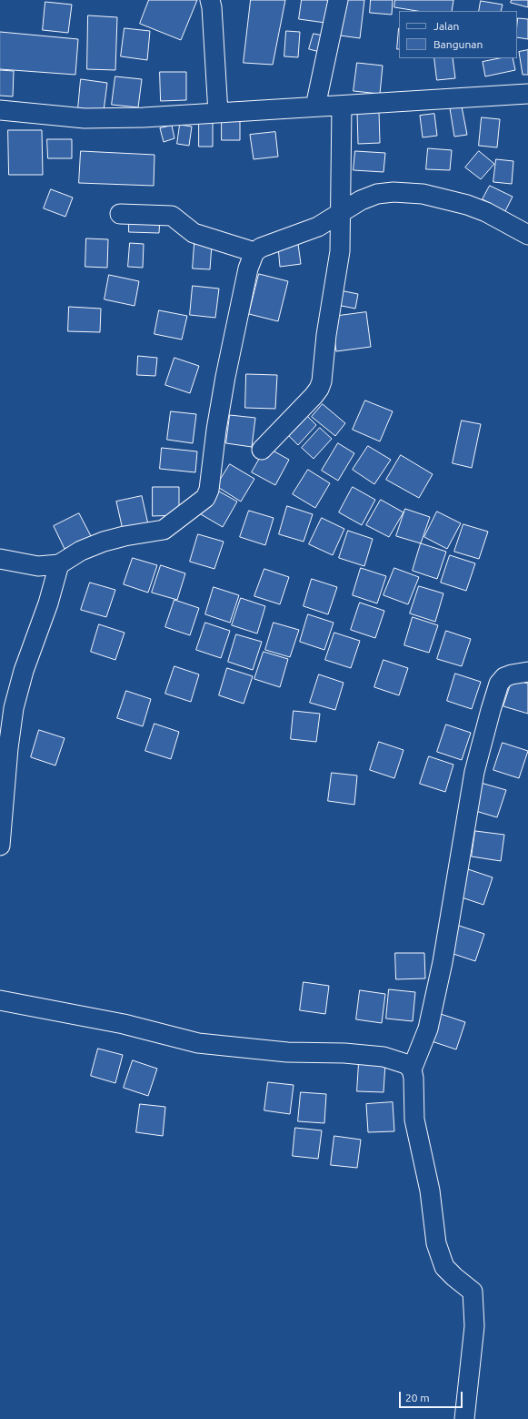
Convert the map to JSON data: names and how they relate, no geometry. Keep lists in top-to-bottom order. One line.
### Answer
{"legend":["Jalan","Bangunan"],"scale_bar":"20 m"}
